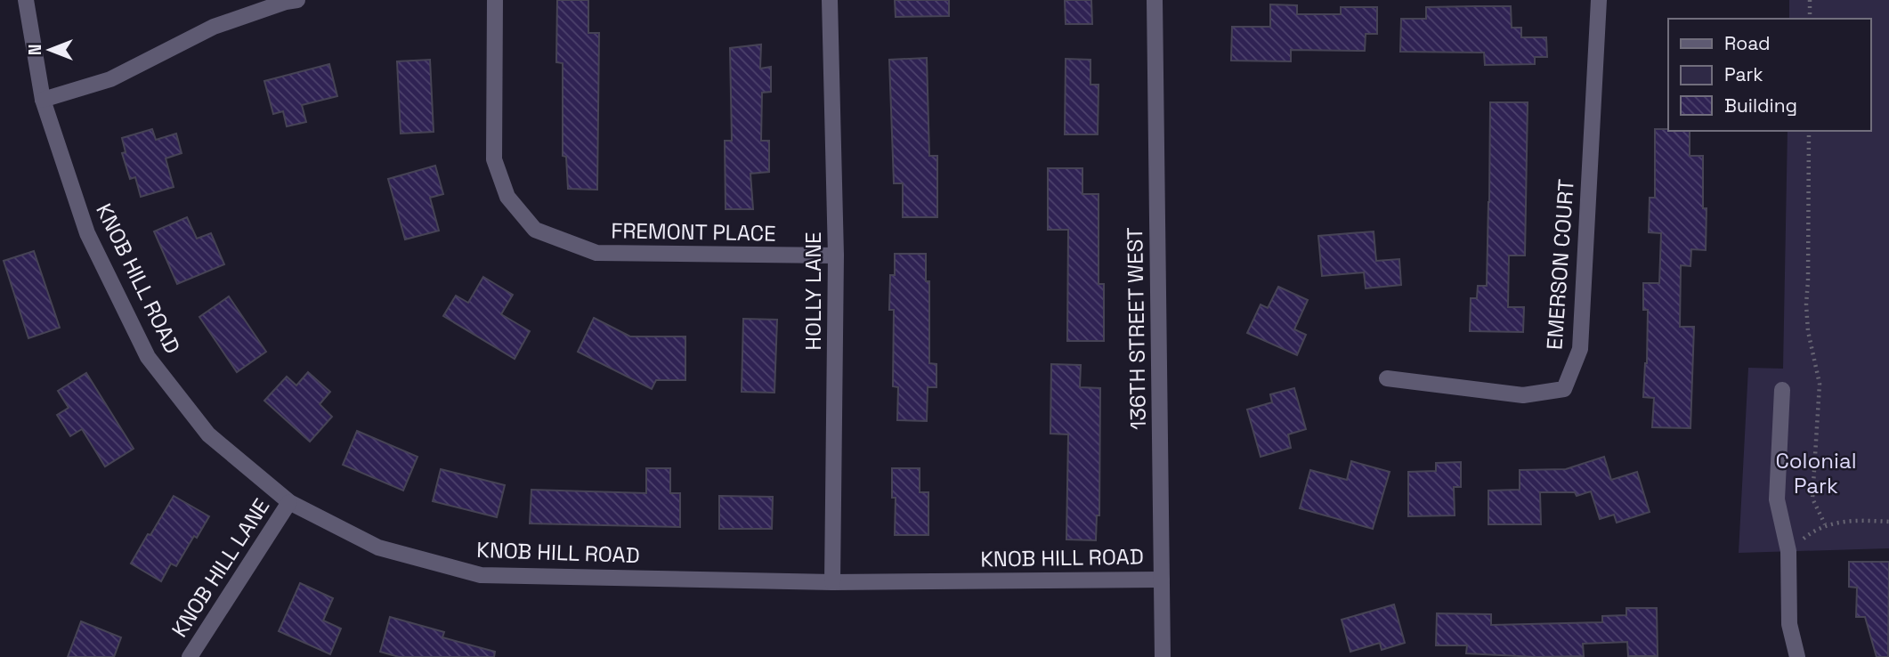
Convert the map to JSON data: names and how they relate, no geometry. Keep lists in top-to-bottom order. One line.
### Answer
{"streets":{"street":["FREMONT PLACE","EMERSON COURT","KNOB HILL ROAD","HOLLY LANE","136TH STREET WEST","KNOB HILL LANE"]},"crossings":[["FREMONT PLACE","HOLLY LANE"],["KNOB HILL ROAD","HOLLY LANE"],["KNOB HILL ROAD","136TH STREET WEST"],["KNOB HILL ROAD","KNOB HILL LANE"]],"parks":["Colonial Park"],"legend":["Road","Park","Building"],"north":"left"}
